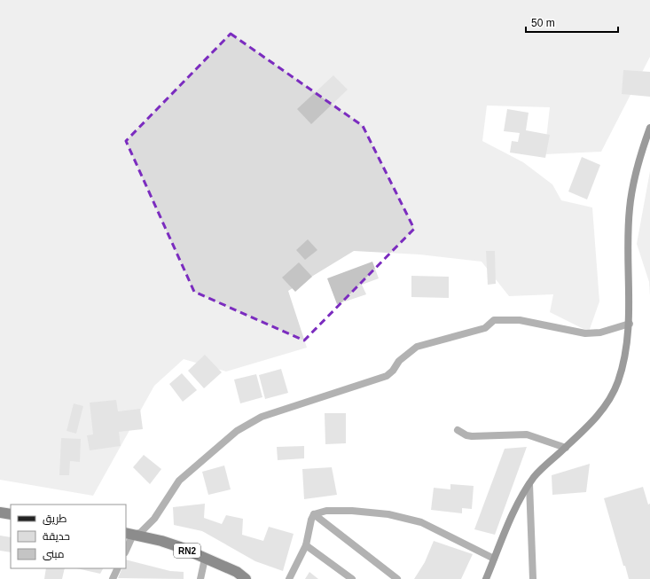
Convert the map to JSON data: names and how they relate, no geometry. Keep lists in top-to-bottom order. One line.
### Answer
{"streets":{"highway":["RN2"]},"legend":["طريق","حديقة","مبنى"],"scale_bar":"50 m"}
